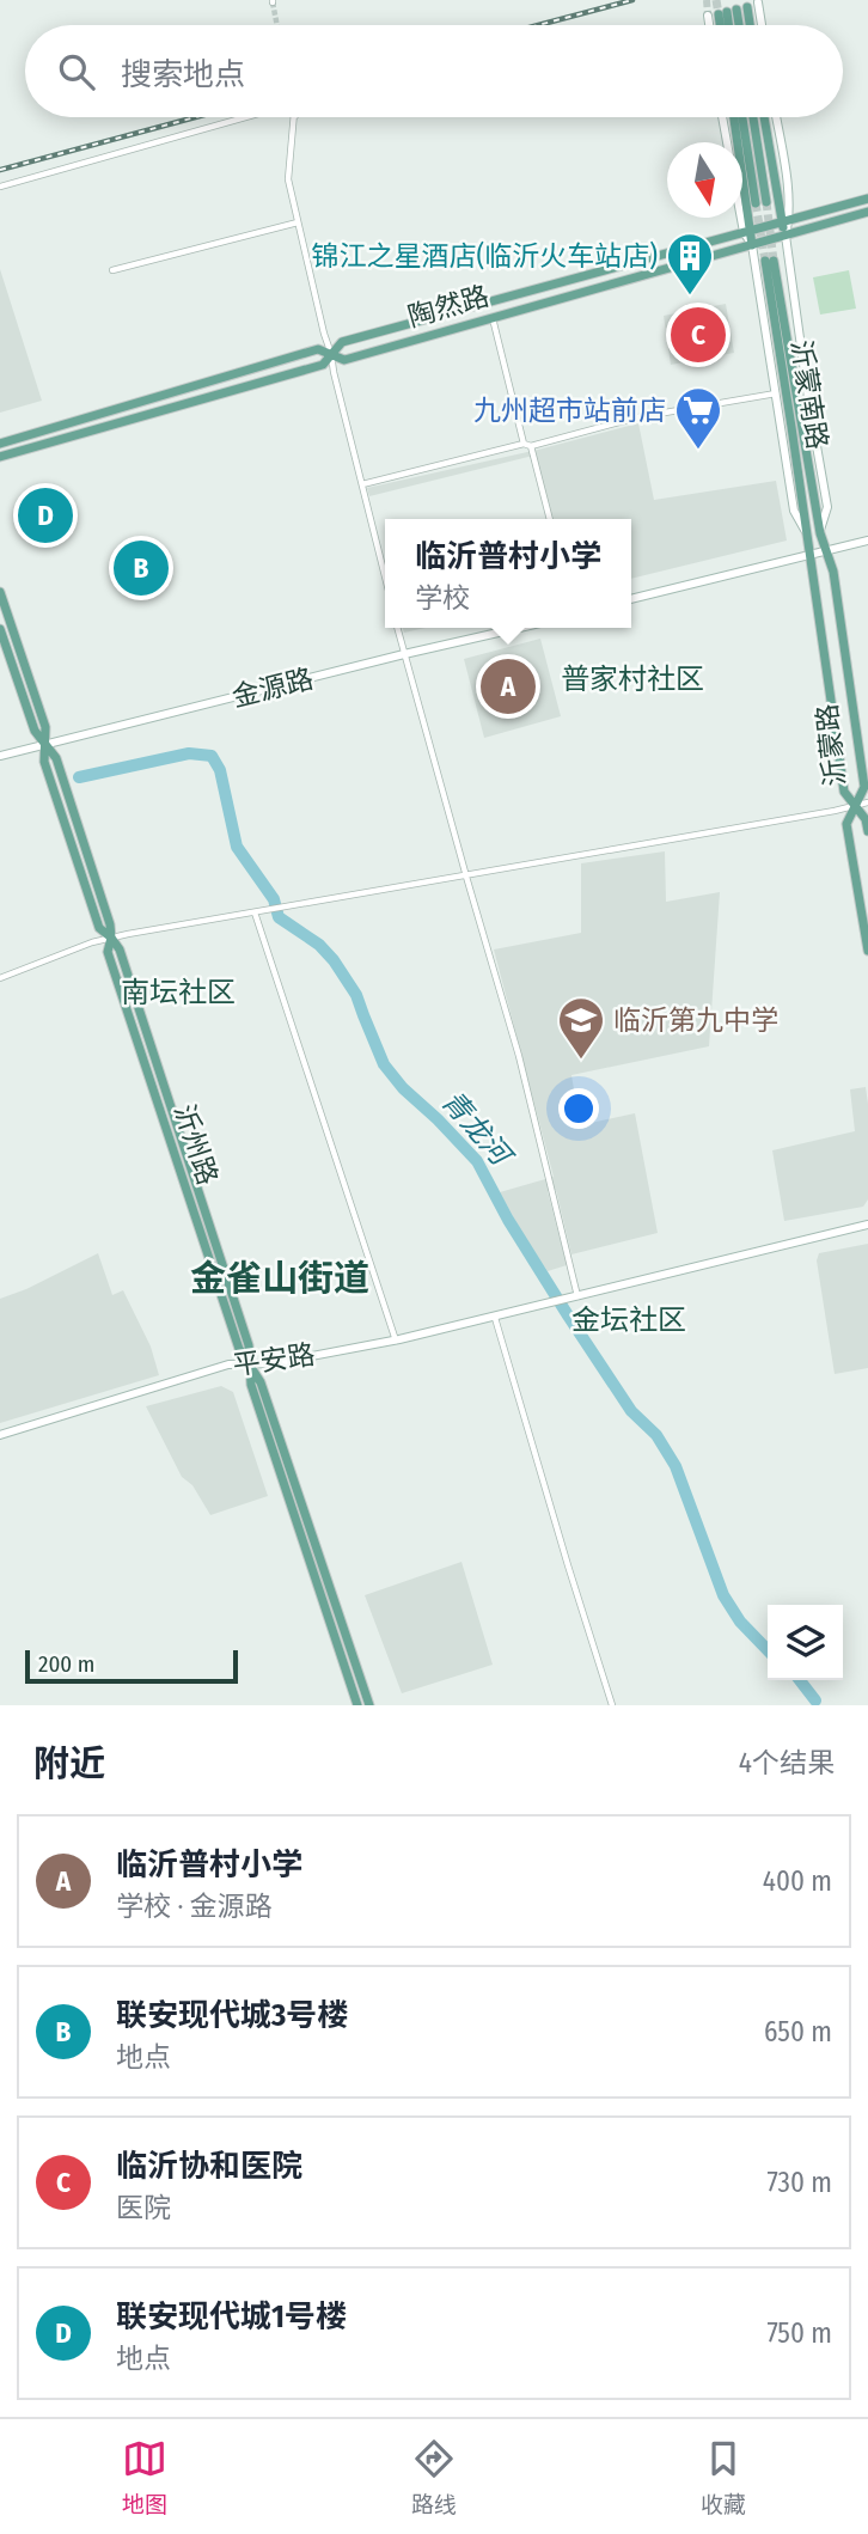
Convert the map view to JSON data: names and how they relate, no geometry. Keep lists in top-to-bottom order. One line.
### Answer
{"streets":{"main road":["陶然路","沂蒙南路","沂蒙路","沂州路"],"street":["金源路","平安路"]},"crossings":[["沂蒙南路","沂蒙路"],["金源路","沂州路"],["沂州路","平安路"]],"districts":["普家村社区","南坛社区","金雀山街道","金坛社区"],"water":["青龙河"],"places":{"building":["锦江之星酒店(临沂火车站店)"],"supermarket":["九州超市站前店"],"school or university":["临沂第九中学"]},"scale_bar":"200 m","north":"bottom","page":{"search":"搜索地点","pins":["C","D","B","A"],"popup":["临沂普村小学","学校"],"scale":"200 m","heading":["附近","4个结果"],"list":[{"mark":"A","name":"临沂普村小学","note":"学校 · 金源路","value":"400 m"},{"mark":"B","name":"联安现代城3号楼","note":"地点","value":"650 m"},{"mark":"C","name":"临沂协和医院","note":"医院","value":"730 m"},{"mark":"D","name":"联安现代城1号楼","note":"地点","value":"750 m"}],"nav":["地图","路线","收藏"]}}
